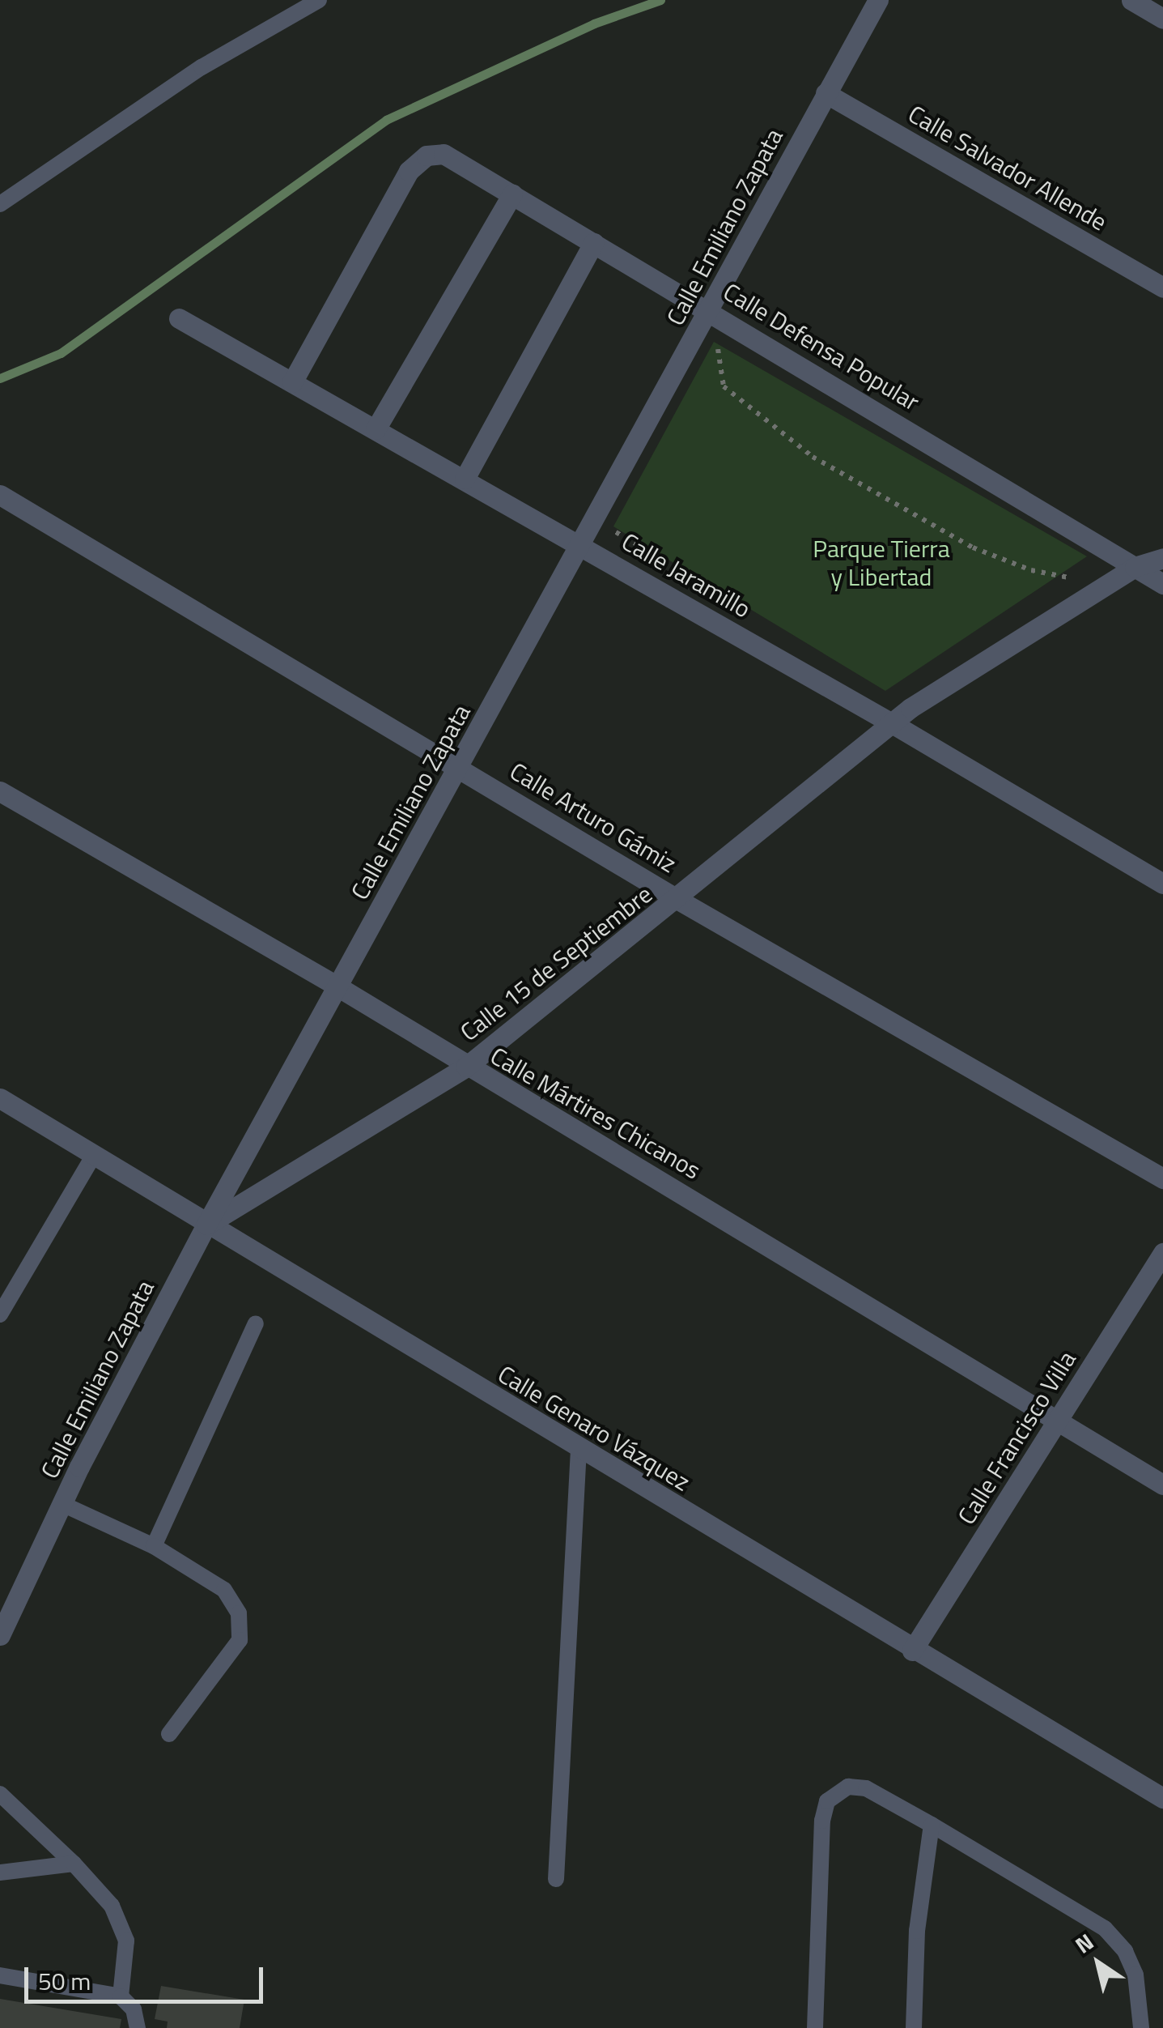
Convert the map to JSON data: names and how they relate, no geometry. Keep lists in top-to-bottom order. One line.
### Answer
{"streets":{"street":["Calle Salvador Allende","Calle Emiliano Zapata","Calle Defensa Popular","Calle Jaramillo","Calle Arturo Gámiz","Calle 15 de Septiembre","Calle Mártires Chicanos","Calle Genaro Vázquez","Calle Francisco Villa"]},"crossings":[["Calle Salvador Allende","Calle Emiliano Zapata"],["Calle Emiliano Zapata","Calle Defensa Popular"],["Calle Emiliano Zapata","Calle Jaramillo"],["Calle Emiliano Zapata","Calle Arturo Gámiz"],["Calle Emiliano Zapata","Calle 15 de Septiembre"],["Calle Emiliano Zapata","Calle Mártires Chicanos"],["Calle Emiliano Zapata","Calle Genaro Vázquez"],["Calle Defensa Popular","Calle Jaramillo"],["Calle Defensa Popular","Calle 15 de Septiembre"],["Calle Jaramillo","Calle 15 de Septiembre"],["Calle Arturo Gámiz","Calle 15 de Septiembre"],["Calle 15 de Septiembre","Calle Mártires Chicanos"],["Calle 15 de Septiembre","Calle Genaro Vázquez"],["Calle Mártires Chicanos","Calle Francisco Villa"],["Calle Genaro Vázquez","Calle Francisco Villa"]],"parks":["Parque Tierra y Libertad"],"scale_bar":"50 m","north":"top left"}
